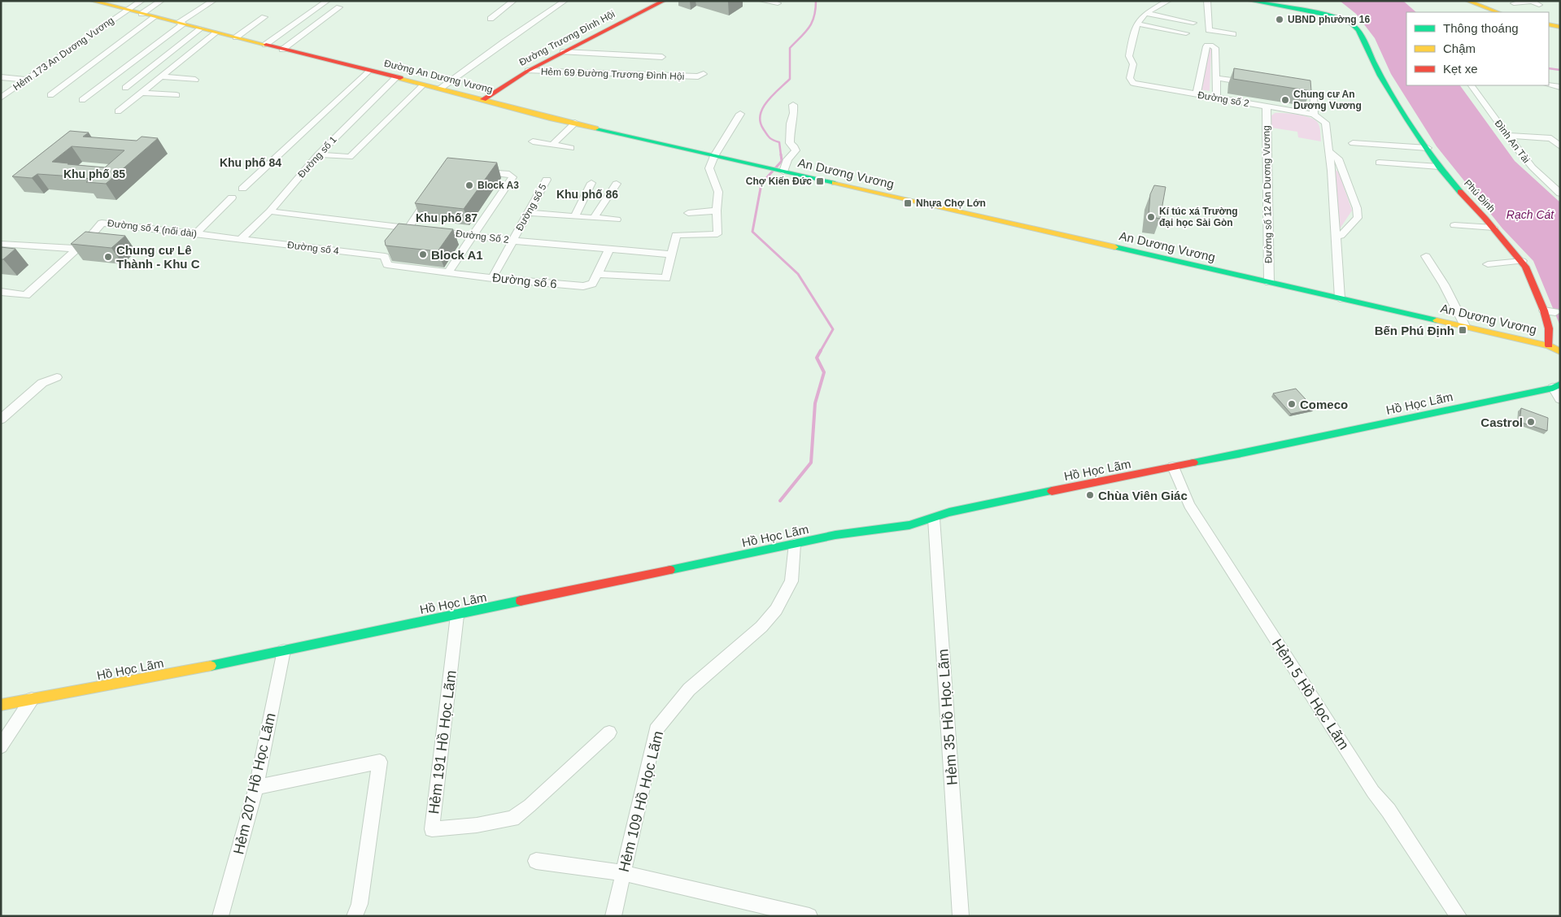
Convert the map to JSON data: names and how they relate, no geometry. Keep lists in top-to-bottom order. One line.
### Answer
{"streets":{"main road":["Đường Trương Đình Hội","Đường An Dương Vương","An Dương Vương","Phú Định","Hồ Học Lãm"],"street":["Hẻm 173 An Dương Vương","Hẻm 69 Đường Trương Đình Hội","Đường số 2","Đình An Tài","Đường số 1","Đường số 12 An Dương Vương","Đường số 5","Đường số 4 (nối dài)","Đường Số 2","Đường số 4","Đường số 6","Hẻm 5 Hồ Học Lãm","Hẻm 35 Hồ Học Lãm","Hẻm 191 Hồ Học Lãm","Hẻm 207 Hồ Học Lãm","Hẻm 109 Hồ Học Lãm"]},"crossings":[["Đường Trương Đình Hội","Hẻm 69 Đường Trương Đình Hội"],["Đường Trương Đình Hội","Đường An Dương Vương"],["Hẻm 173 An Dương Vương","Đường An Dương Vương"],["Đường An Dương Vương","Đường số 1"],["Đường An Dương Vương","An Dương Vương"],["Đường số 2","Đường số 12 An Dương Vương"],["Đường số 1","Đường số 4 (nối dài)"],["Đường số 1","Đường Số 2"],["Đường số 1","Đường số 4"],["An Dương Vương","Đường số 12 An Dương Vương"],["An Dương Vương","Phú Định"],["Đường số 5","Đường Số 2"],["Đường số 5","Đường số 6"],["Đường số 4 (nối dài)","Đường số 4"],["Đường số 4","Đường số 6"],["Hồ Học Lãm","Hẻm 5 Hồ Học Lãm"],["Hồ Học Lãm","Hẻm 35 Hồ Học Lãm"],["Hồ Học Lãm","Hẻm 191 Hồ Học Lãm"],["Hồ Học Lãm","Hẻm 207 Hồ Học Lãm"],["Hồ Học Lãm","Hẻm 109 Hồ Học Lãm"]],"districts":["Khu phố 84","Khu phố 85","Khu phố 86","Khu phố 87"],"water":["Rạch Cát"],"places":{"other":["UBND phường 16","Chung cư An Dương Vương","Block A3","Kí túc xá Trường đại học Sài Gòn","Block A1","Chung cư Lê Thành - Khu C","Comeco","Castrol","Chùa Viên Giác"],"transit":["Chợ Kiến Đức","Nhựa Chợ Lớn","Bến Phú Định"]},"legend":["Thông thoáng","Chậm","Kẹt xe"]}
